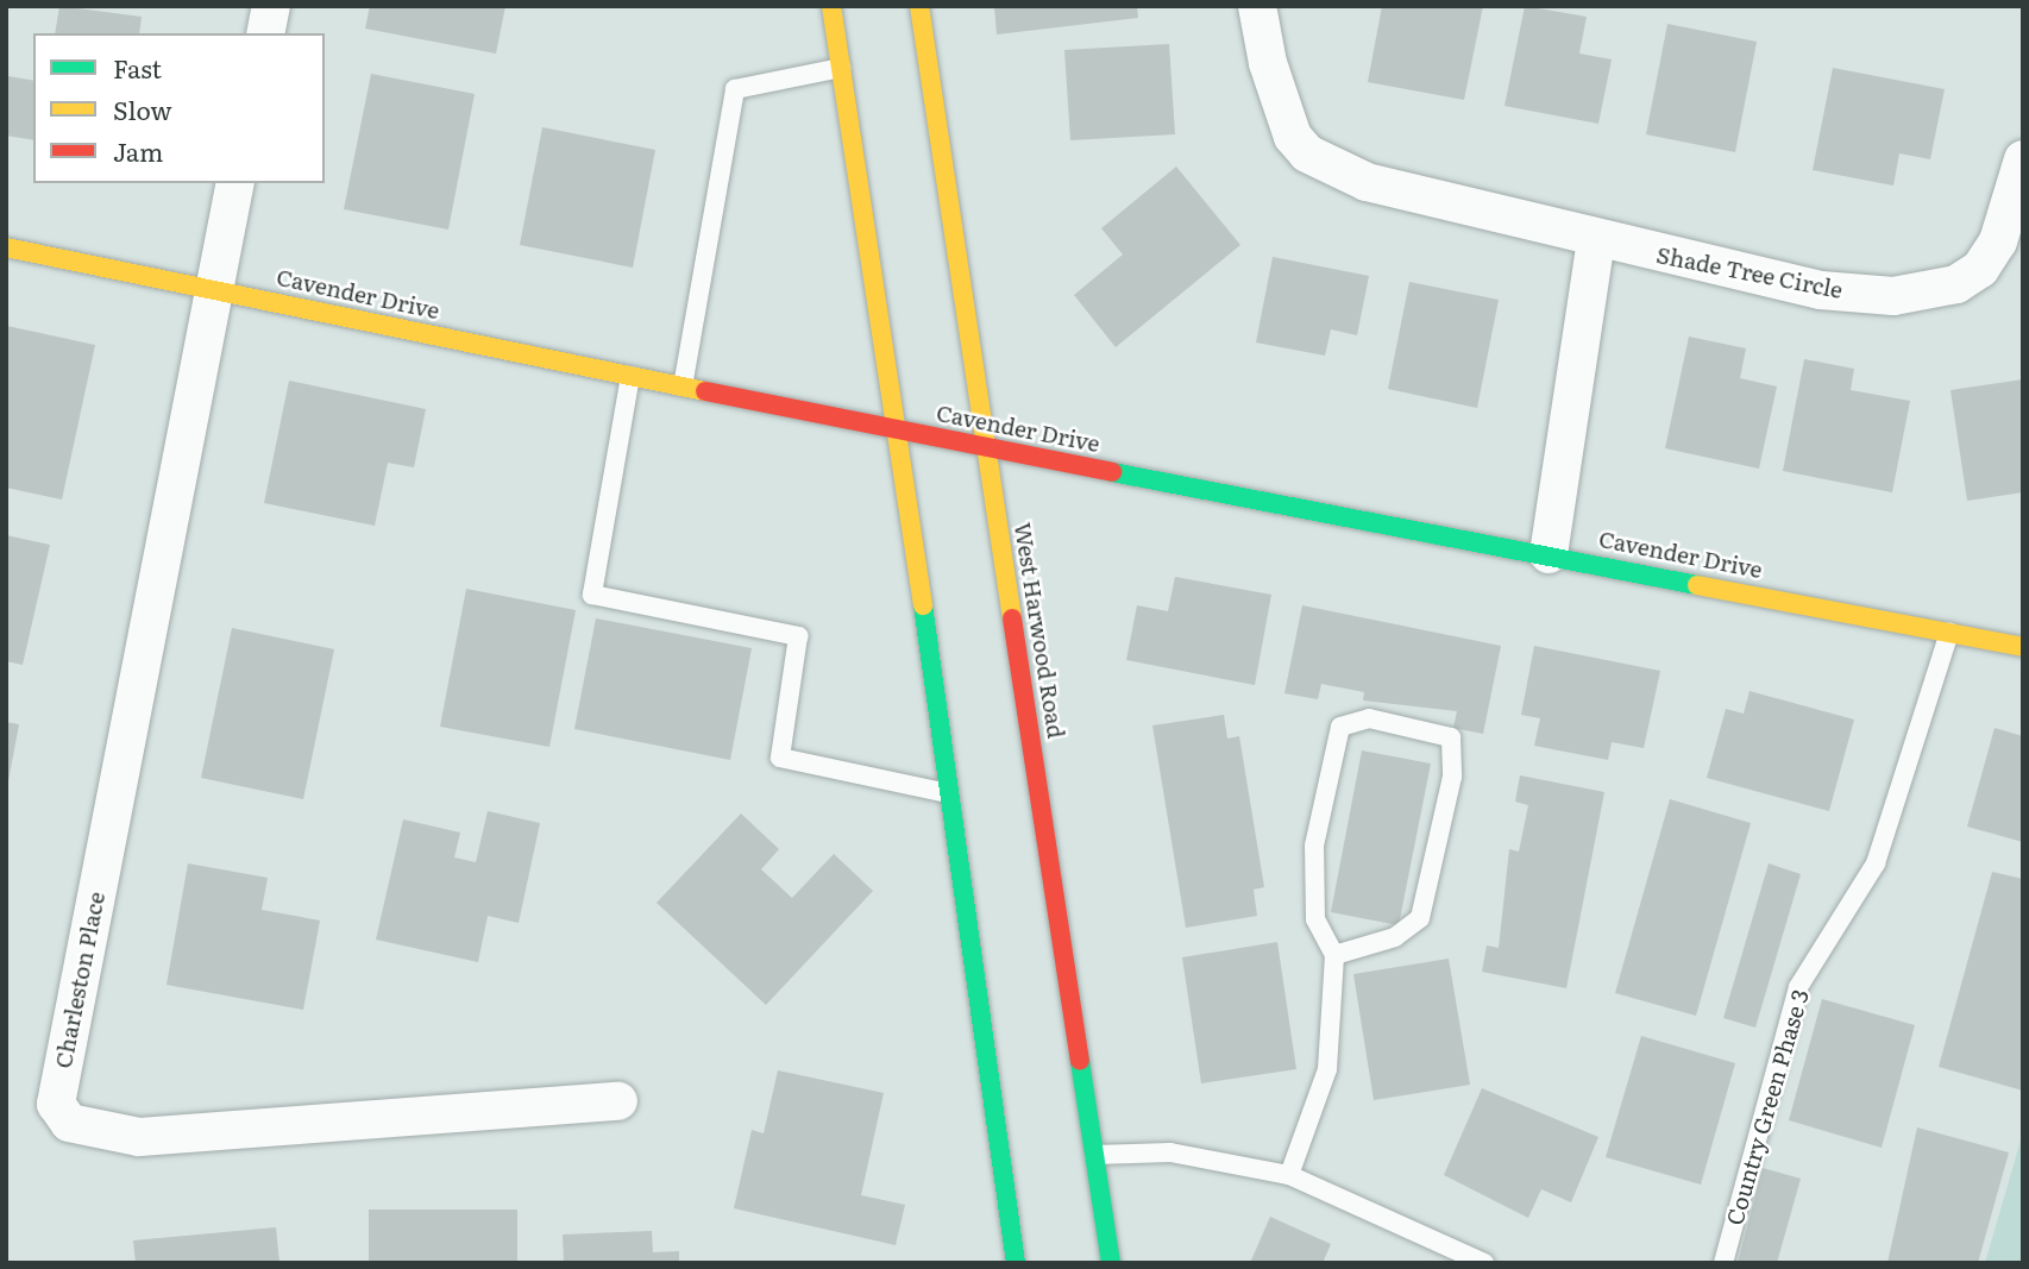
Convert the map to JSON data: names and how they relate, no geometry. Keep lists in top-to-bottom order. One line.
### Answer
{"streets":{"main road":["Cavender Drive","West Harwood Road"],"street":["Shade Tree Circle","Charleston Place"],"lane":["Country Green Phase 3"]},"crossings":[["Cavender Drive","West Harwood Road"],["Cavender Drive","Charleston Place"],["Cavender Drive","Country Green Phase 3"]],"legend":["Fast","Slow","Jam"]}
